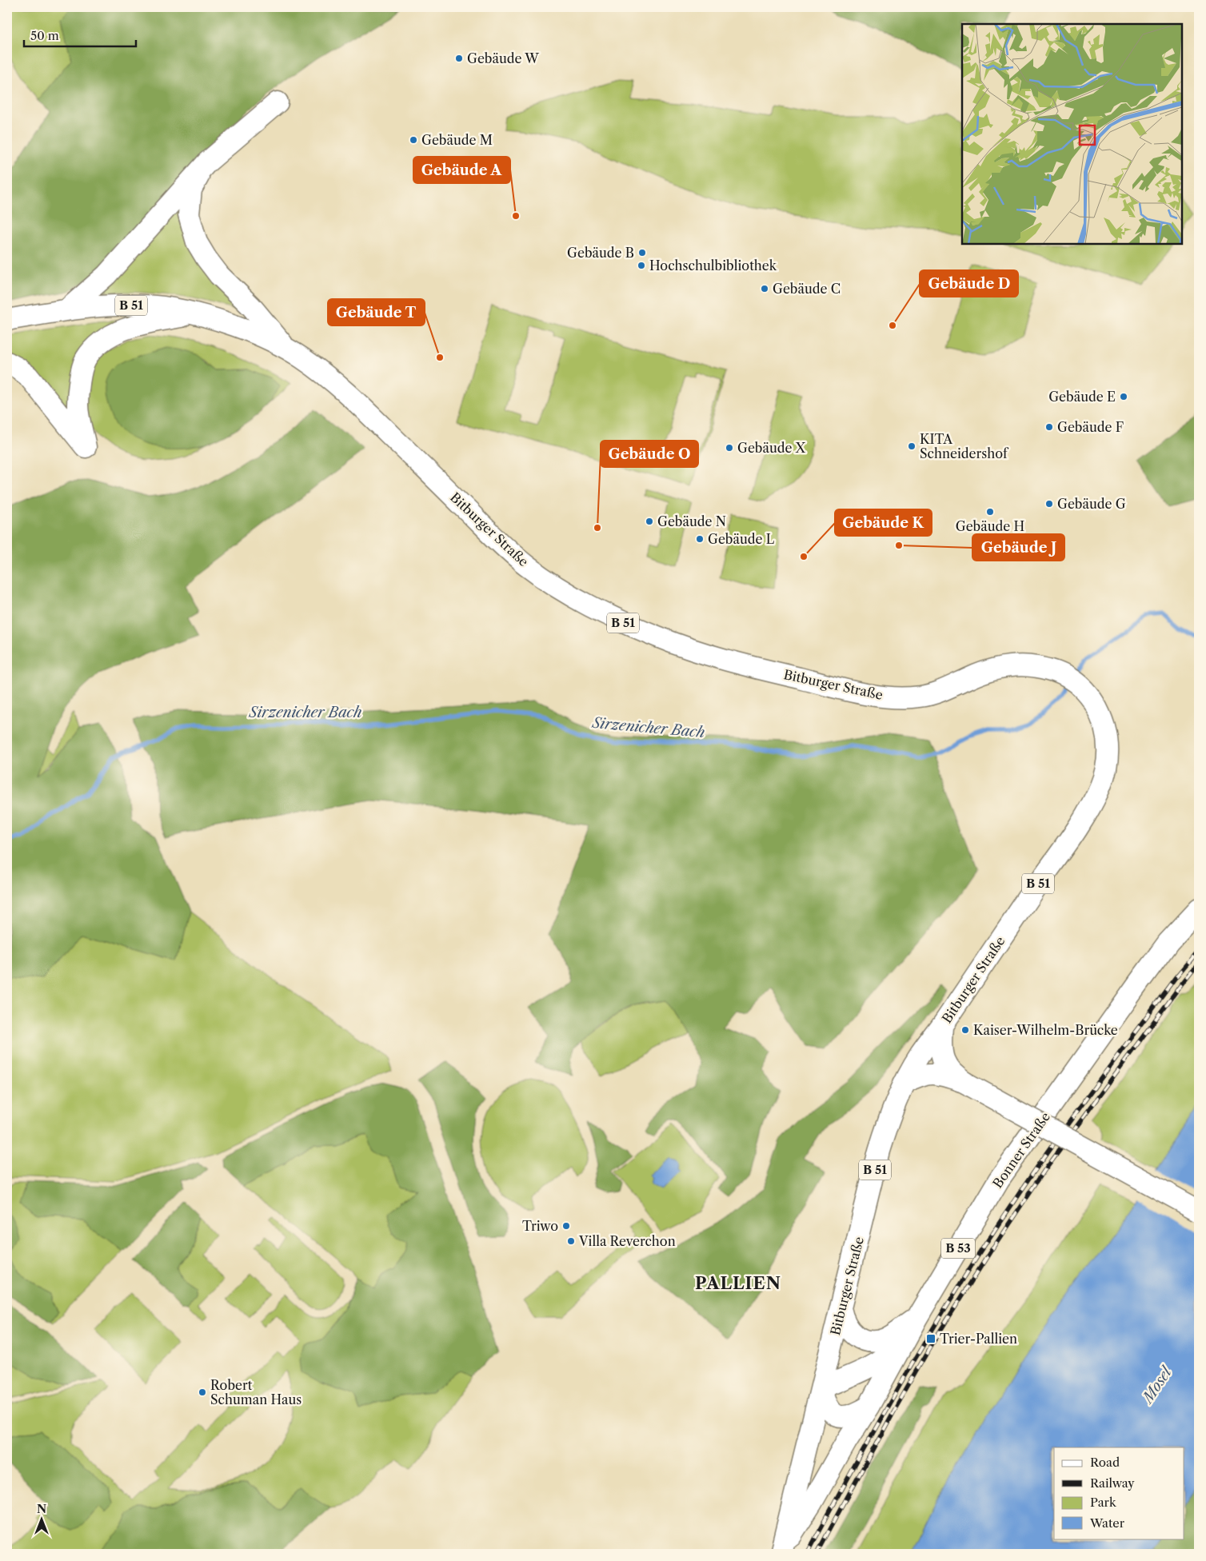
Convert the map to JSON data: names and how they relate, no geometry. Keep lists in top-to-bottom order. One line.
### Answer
{"streets":{"main road":["B 51","Bitburger Straße","Bonner Straße","B 53"]},"crossings":[["Bitburger Straße","Bonner Straße"]],"districts":["PALLIEN"],"water":["Sirzenicher Bach","Mosel"],"places":{"other":["Gebäude W","Gebäude M","Gebäude A","Gebäude B","Hochschulbibliothek","Gebäude C","Gebäude D","Gebäude T","Gebäude E","Gebäude F","KITA Schneidershof","Gebäude X","Gebäude G","Gebäude H","Gebäude N","Gebäude O","Gebäude L","Gebäude J","Gebäude K","Kaiser-Wilhelm-Brücke","Triwo","Villa Reverchon","Robert Schuman Haus"],"transit":["Trier-Pallien"]},"legend":["Road","Railway","Park","Water"],"scale_bar":"50 m","north":"top"}
